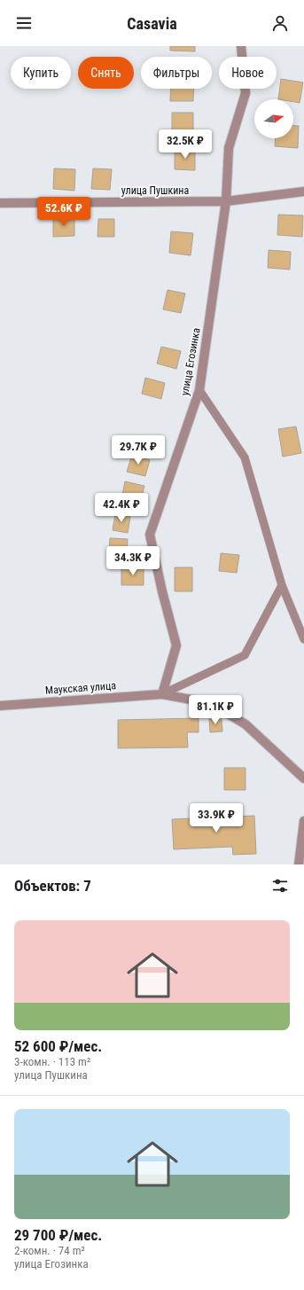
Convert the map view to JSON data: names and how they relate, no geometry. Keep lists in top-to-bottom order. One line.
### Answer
{"streets":{"street":["улица Пушкина","улица Егозинка","Маукская улица"]},"crossings":[["улица Пушкина","улица Егозинка"],["улица Егозинка","Маукская улица"]],"north":"right","page":{"header":"Casavia","chip":["Купить","Снять","Фильтры","Новое"],"price":["32.5K ₽","52.6K ₽","29.7K ₽","42.4K ₽","34.3K ₽","81.1K ₽","33.9K ₽"],"heading":"Объектов: 7","list":[{"name":"52 600 ₽/мес.","note":"3-комн. · 113 m² · улица Пушкина"},{"name":"29 700 ₽/мес.","note":"2-комн. · 74 m² · улица Егозинка"}]}}
